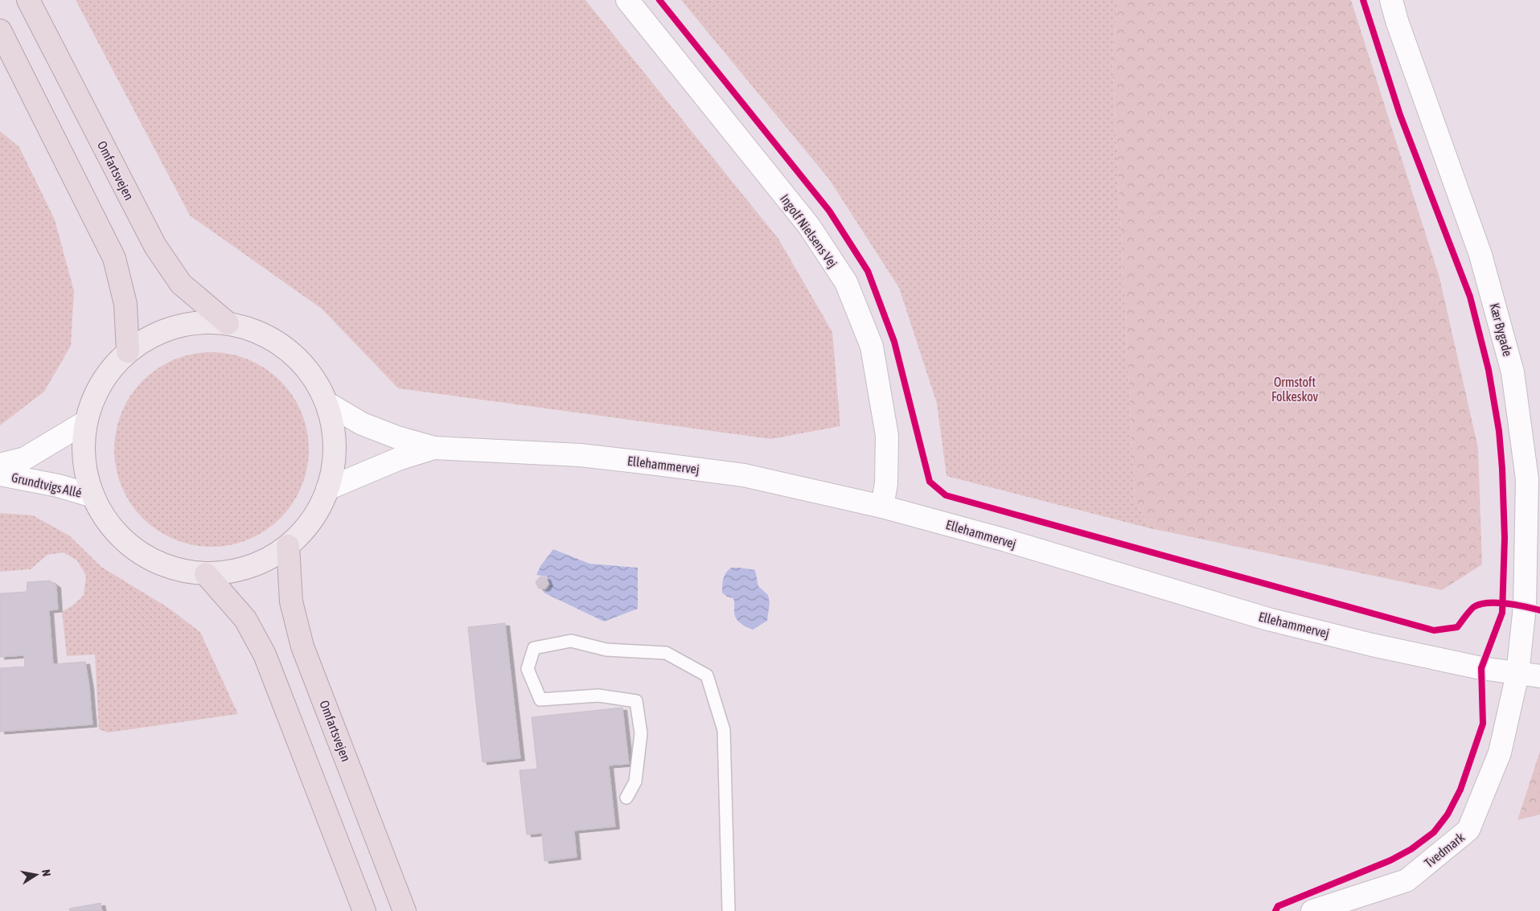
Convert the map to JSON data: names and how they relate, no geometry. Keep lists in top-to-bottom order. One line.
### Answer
{"streets":{"highway":["Omfartsvejen"],"street":["Ingolf Nielsens Vej","Kær Bygade","Ellehammervej","Grundtvigs Allé","Tvedmark"]},"crossings":[["Ingolf Nielsens Vej","Ellehammervej"],["Kær Bygade","Ellehammervej"],["Kær Bygade","Tvedmark"],["Ellehammervej","Tvedmark"]],"parks":["Ormstoft Folkeskov"],"north":"right"}
